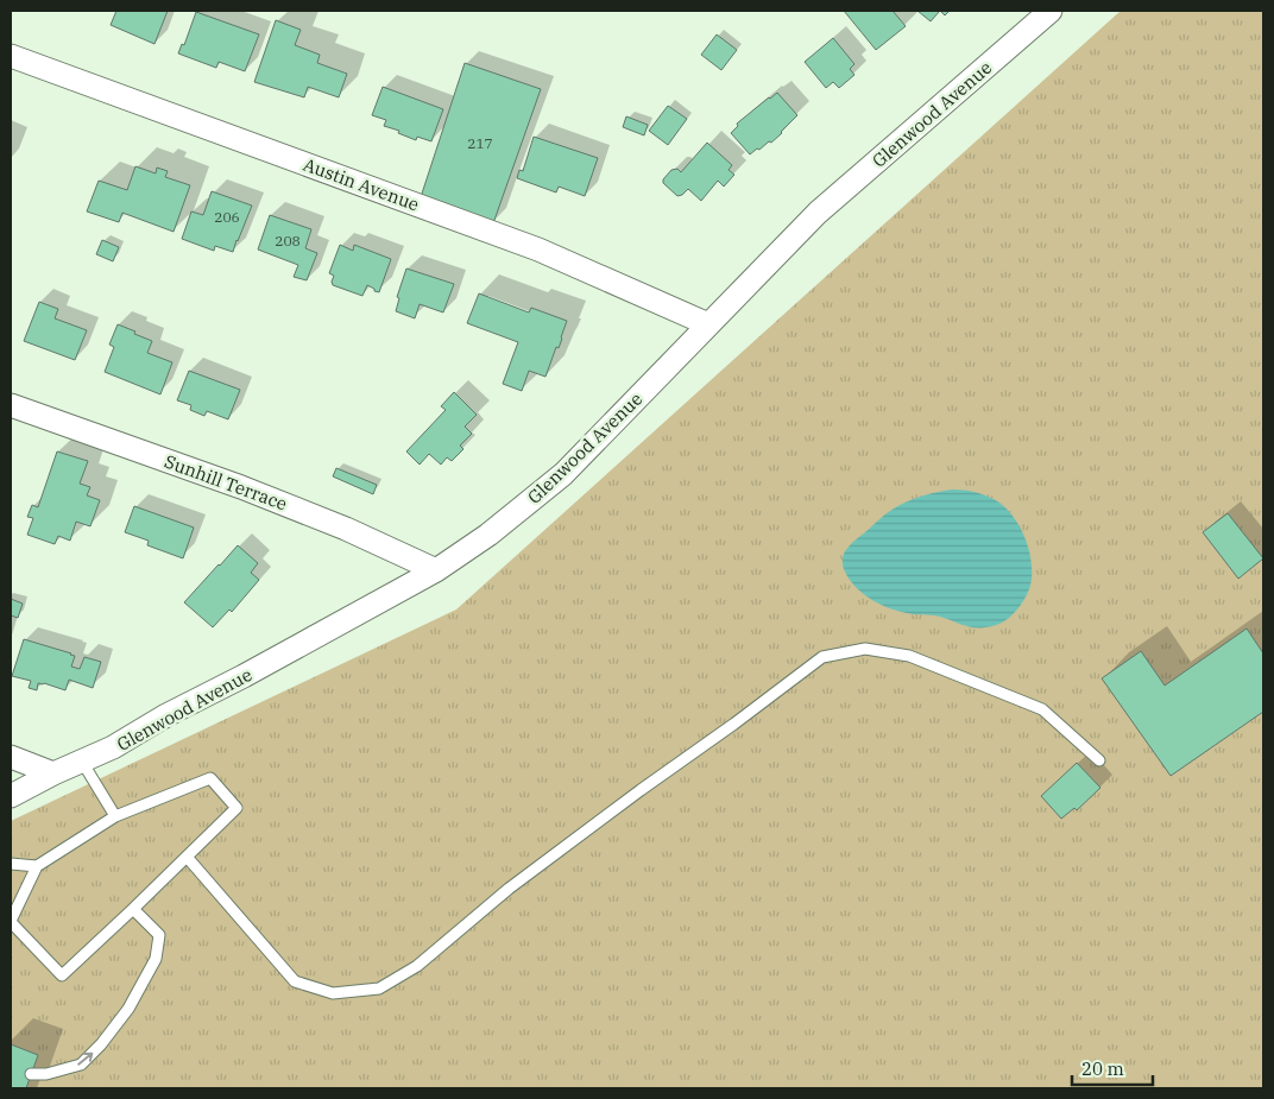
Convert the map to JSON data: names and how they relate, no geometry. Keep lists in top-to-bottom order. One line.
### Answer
{"streets":{"street":["Glenwood Avenue","Austin Avenue","Sunhill Terrace"]},"crossings":[["Glenwood Avenue","Austin Avenue"],["Glenwood Avenue","Sunhill Terrace"]],"house_numbers":["217","206","208"],"scale_bar":"20 m"}
